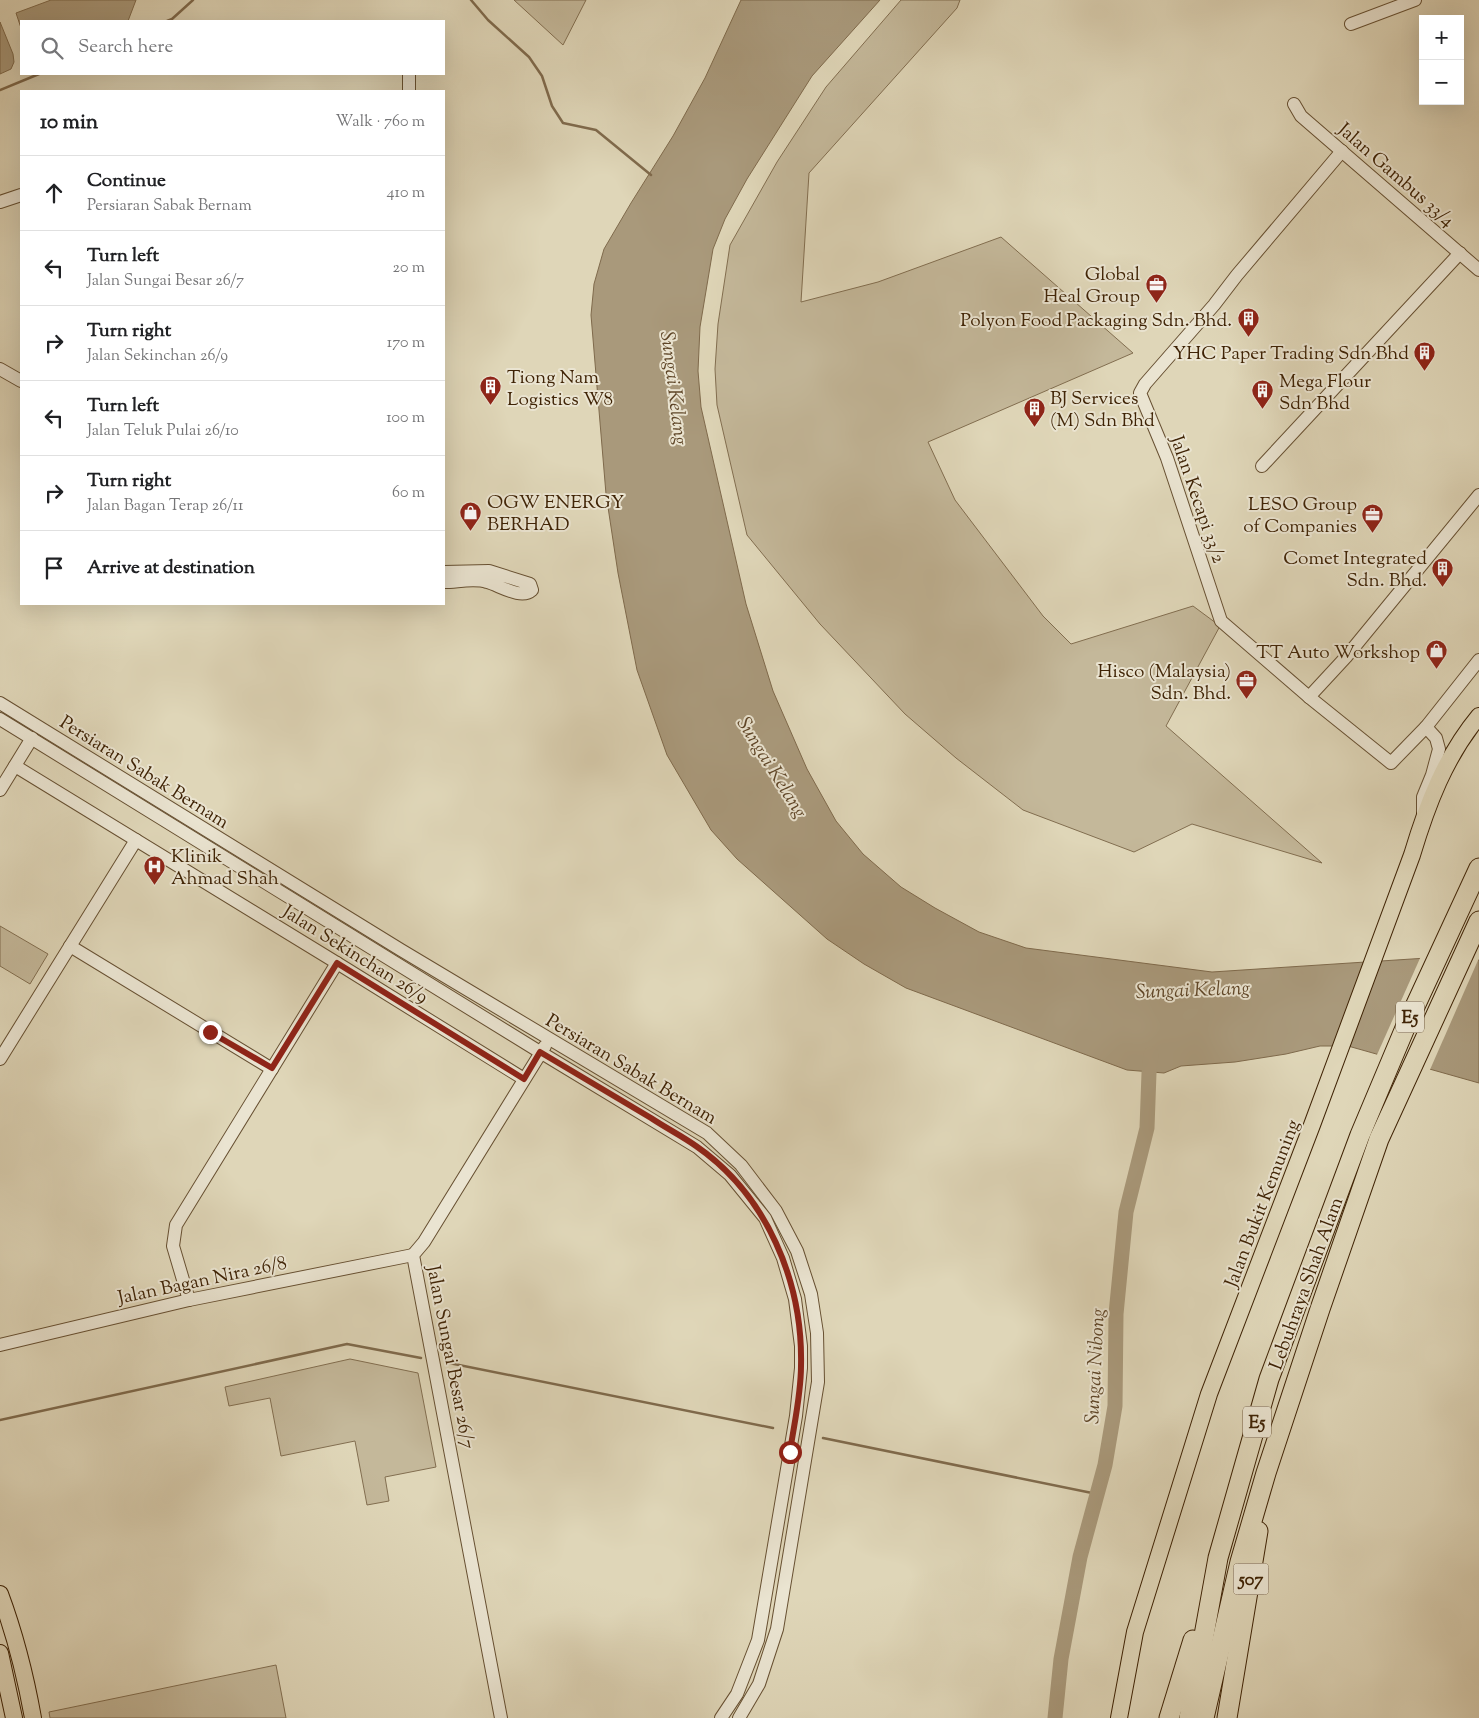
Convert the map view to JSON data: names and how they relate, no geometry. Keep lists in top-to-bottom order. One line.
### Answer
{"streets":{"highway":["E5","Lebuhraya Shah Alam","507"],"main road":["Jalan Bukit Kemuning"],"street":["Jalan Gambus 33/4","Jalan Kecapi 33/2","Persiaran Sabak Bernam","Jalan Sekinchan 26/9","Jalan Bagan Nira 26/8","Jalan Sungai Besar 26/7"]},"crossings":[["Jalan Gambus 33/4","Jalan Kecapi 33/2"],["Persiaran Sabak Bernam","Jalan Sungai Besar 26/7"],["Jalan Sekinchan 26/9","Jalan Sungai Besar 26/7"],["Jalan Bagan Nira 26/8","Jalan Sungai Besar 26/7"],["Lebuhraya Shah Alam","507"]],"water":["Sungai Kelang","Sungai Nibong"],"places":{"office":["Global Heal Group","LESO Group of Companies","Hisco (Malaysia) Sdn. Bhd."],"building":["Polyon Food Packaging Sdn. Bhd.","YHC Paper Trading Sdn Bhd","Tiong Nam Logistics W8","Mega Flour Sdn Bhd","BJ Services (M) Sdn Bhd","Comet Integrated Sdn. Bhd."],"shop":["OGW ENERGY BERHAD","TT Auto Workshop"],"hospital":["Klinik Ahmad Shah"]},"page":{"map_buttons":["+","−"],"search":"Search here","heading":["10 min","Walk · 760 m"],"list":[["Continue","Persiaran Sabak Bernam","410 m"],["Turn left","Jalan Sungai Besar 26/7","20 m"],["Turn right","Jalan Sekinchan 26/9","170 m"],["Turn left","Jalan Teluk Pulai 26/10","100 m"],["Turn right","Jalan Bagan Terap 26/11","60 m"],"Arrive at destination"]}}
